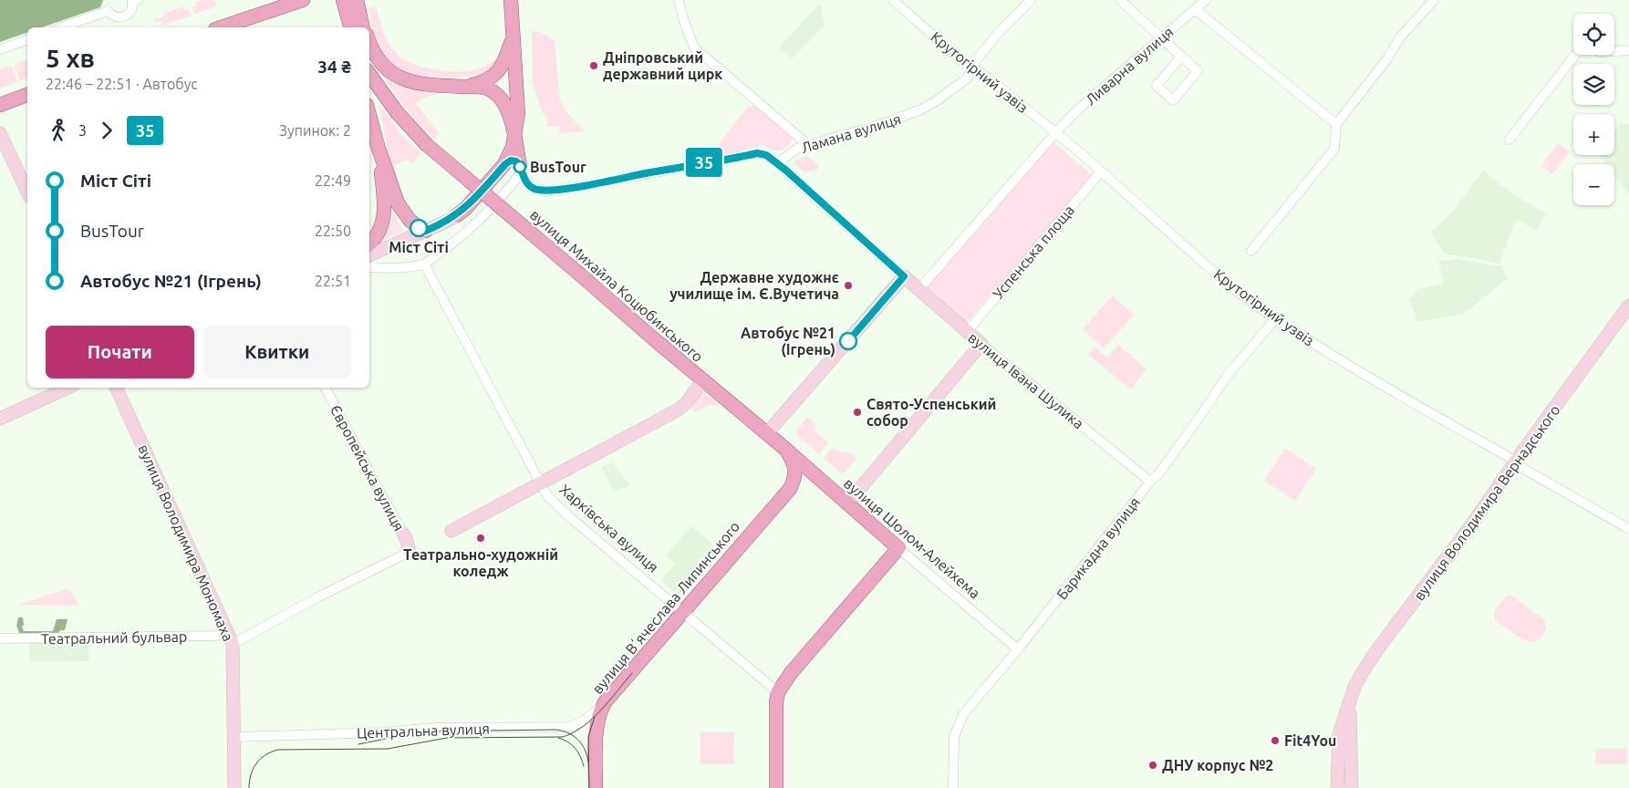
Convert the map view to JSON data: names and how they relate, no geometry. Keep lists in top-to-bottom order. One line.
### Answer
{"streets":{"main road":["вулиця Михайла Коцюбинського","вулиця Шолом-Алейхема","вулиця Вʼячеслава Липинського"],"street":["Ливарна вулиця","Крутогірний узвіз","Ламана вулиця","Успенська площа","вулиця Івана Шулика","Європейська вулиця","вулиця Володимира Вернадського","Харківська вулиця","вулиця Володимира Мономаха","Барикадна вулиця","Театральний бульвар","Центральна вулиця"]},"crossings":[["Ливарна вулиця","Крутогірний узвіз"],["Крутогірний узвіз","Ламана вулиця"],["Крутогірний узвіз","Успенська площа"],["Крутогірний узвіз","вулиця Володимира Вернадського"],["Крутогірний узвіз","Барикадна вулиця"],["Успенська площа","вулиця Івана Шулика"],["вулиця Михайла Коцюбинського","вулиця Шолом-Алейхема"],["вулиця Михайла Коцюбинського","вулиця Вʼячеслава Липинського"],["вулиця Івана Шулика","Барикадна вулиця"],["Європейська вулиця","Театральний бульвар"],["Харківська вулиця","вулиця Вʼячеслава Липинського"],["вулиця Шолом-Алейхема","Барикадна вулиця"],["вулиця Шолом-Алейхема","вулиця Вʼячеслава Липинського"],["вулиця Володимира Мономаха","Театральний бульвар"],["вулиця Володимира Мономаха","Центральна вулиця"],["вулиця Вʼячеслава Липинського","Центральна вулиця"]],"places":["Дніпровський державний цирк","BusTour","Міст Сіті","Державне художнє училище ім. Є.Вучетича","Автобус №21 (Ігрень)","Свято-Успенський собор","Театрально-художній коледж","Fit4You","ДНУ корпус №2"],"lines":["bus line 35"],"page":{"on_map":"35","map_buttons":["+","−"],"heading":["5 хв","22:46 – 22:51 · Автобус","34 ₴"],"legs":["3","35","Зупинок: 2"],"list":[{"name":"Міст Сіті","value":"22:49"},{"name":"BusTour","value":"22:50"},{"name":"Автобус №21 (Ігрень)","value":"22:51"}],"buttons":["Почати","Квитки"]}}
